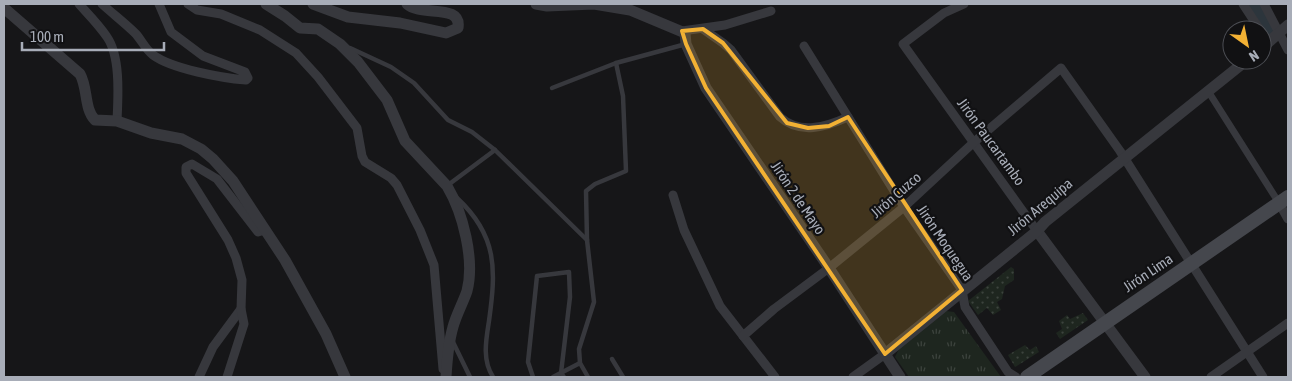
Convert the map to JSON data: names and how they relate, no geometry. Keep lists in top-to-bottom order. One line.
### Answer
{"streets":{"main road":["Jirón Lima"],"street":["Jirón Paucartambo","Jirón Cuzco","Jirón 2 de Mayo","Jirón Arequipa","Jirón Moquegua"]},"crossings":[["Jirón Paucartambo","Jirón Cuzco"],["Jirón Paucartambo","Jirón Arequipa"],["Jirón Paucartambo","Jirón Lima"],["Jirón Cuzco","Jirón 2 de Mayo"],["Jirón Cuzco","Jirón Arequipa"],["Jirón Cuzco","Jirón Moquegua"],["Jirón 2 de Mayo","Jirón Arequipa"],["Jirón Arequipa","Jirón Moquegua"]],"scale_bar":"100 m","north":"bottom right"}
